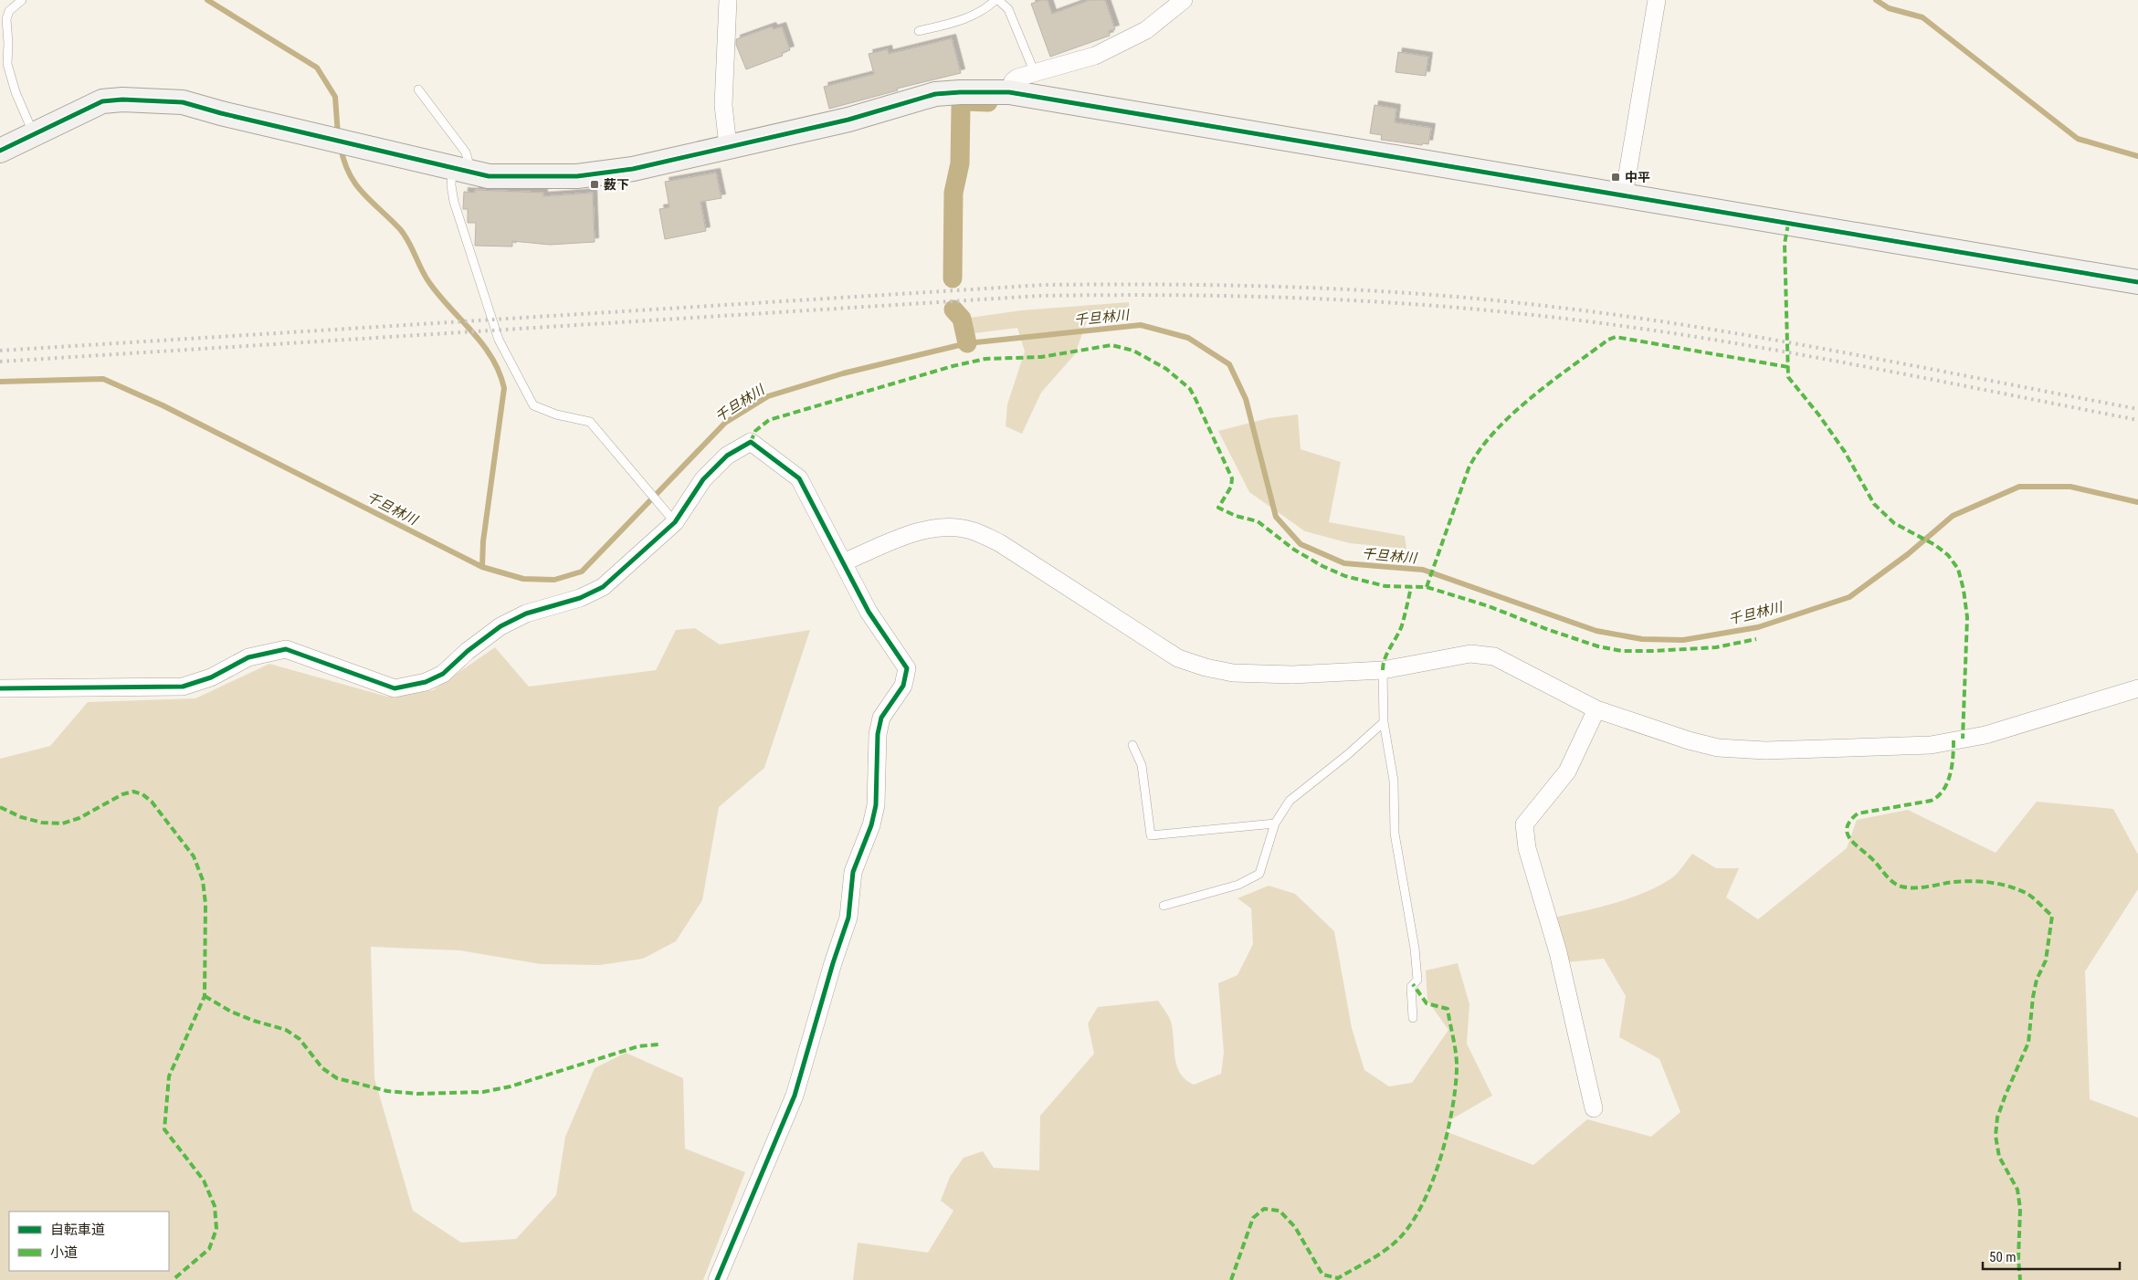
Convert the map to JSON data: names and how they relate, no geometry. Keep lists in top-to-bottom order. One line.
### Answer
{"water":["千旦林川"],"places":{"transit":["中平","薮下"]},"legend":["自転車道","小道"],"scale_bar":"50 m"}
